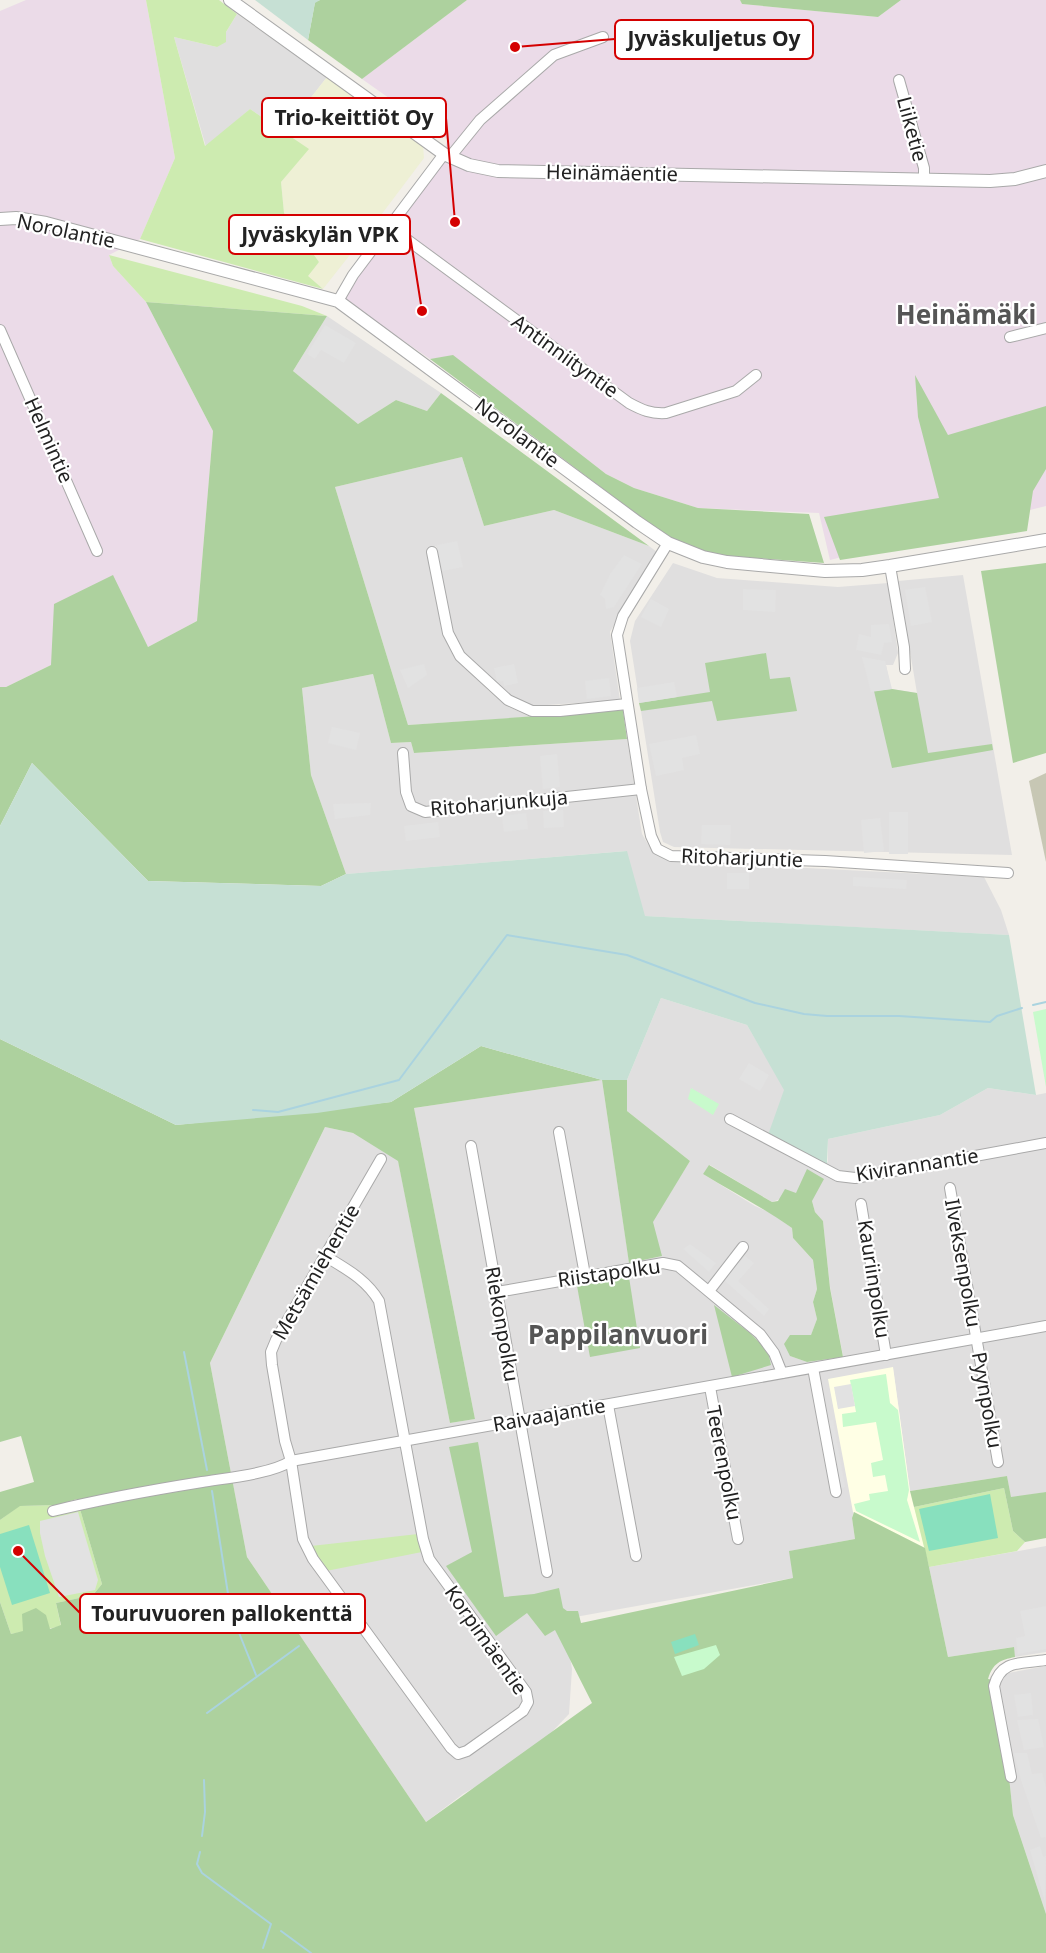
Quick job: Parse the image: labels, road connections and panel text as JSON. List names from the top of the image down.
{
  "streets": {
    "street": [
      "Liiketie",
      "Heinämäentie",
      "Norolantie",
      "Antinniityntie",
      "Helmintie",
      "Ritoharjunkuja",
      "Ritoharjuntie",
      "Kivirannantie",
      "Ilveksenpolku",
      "Metsämiehentie",
      "Riistapolku",
      "Kauriinpolku",
      "Riekonpolku",
      "Pyynpolku",
      "Raivaajantie",
      "Teerenpolku",
      "Korpimäentie"
    ]
  },
  "crossings": [
    ["Liiketie", "Heinämäentie"],
    ["Norolantie", "Ritoharjuntie"],
    ["Ritoharjunkuja", "Ritoharjuntie"],
    ["Ilveksenpolku", "Pyynpolku"],
    ["Ilveksenpolku", "Raivaajantie"],
    ["Metsämiehentie", "Raivaajantie"],
    ["Metsämiehentie", "Korpimäentie"],
    ["Riistapolku", "Riekonpolku"],
    ["Riistapolku", "Raivaajantie"],
    ["Kauriinpolku", "Raivaajantie"],
    ["Riekonpolku", "Raivaajantie"],
    ["Pyynpolku", "Raivaajantie"],
    ["Raivaajantie", "Teerenpolku"],
    ["Raivaajantie", "Korpimäentie"]
  ],
  "districts": ["Heinämäki", "Pappilanvuori"],
  "places": [
    "Jyväskuljetus Oy",
    "Trio-keittiöt Oy",
    "Jyväskylän VPK",
    "Touruvuoren pallokenttä"
  ]
}
